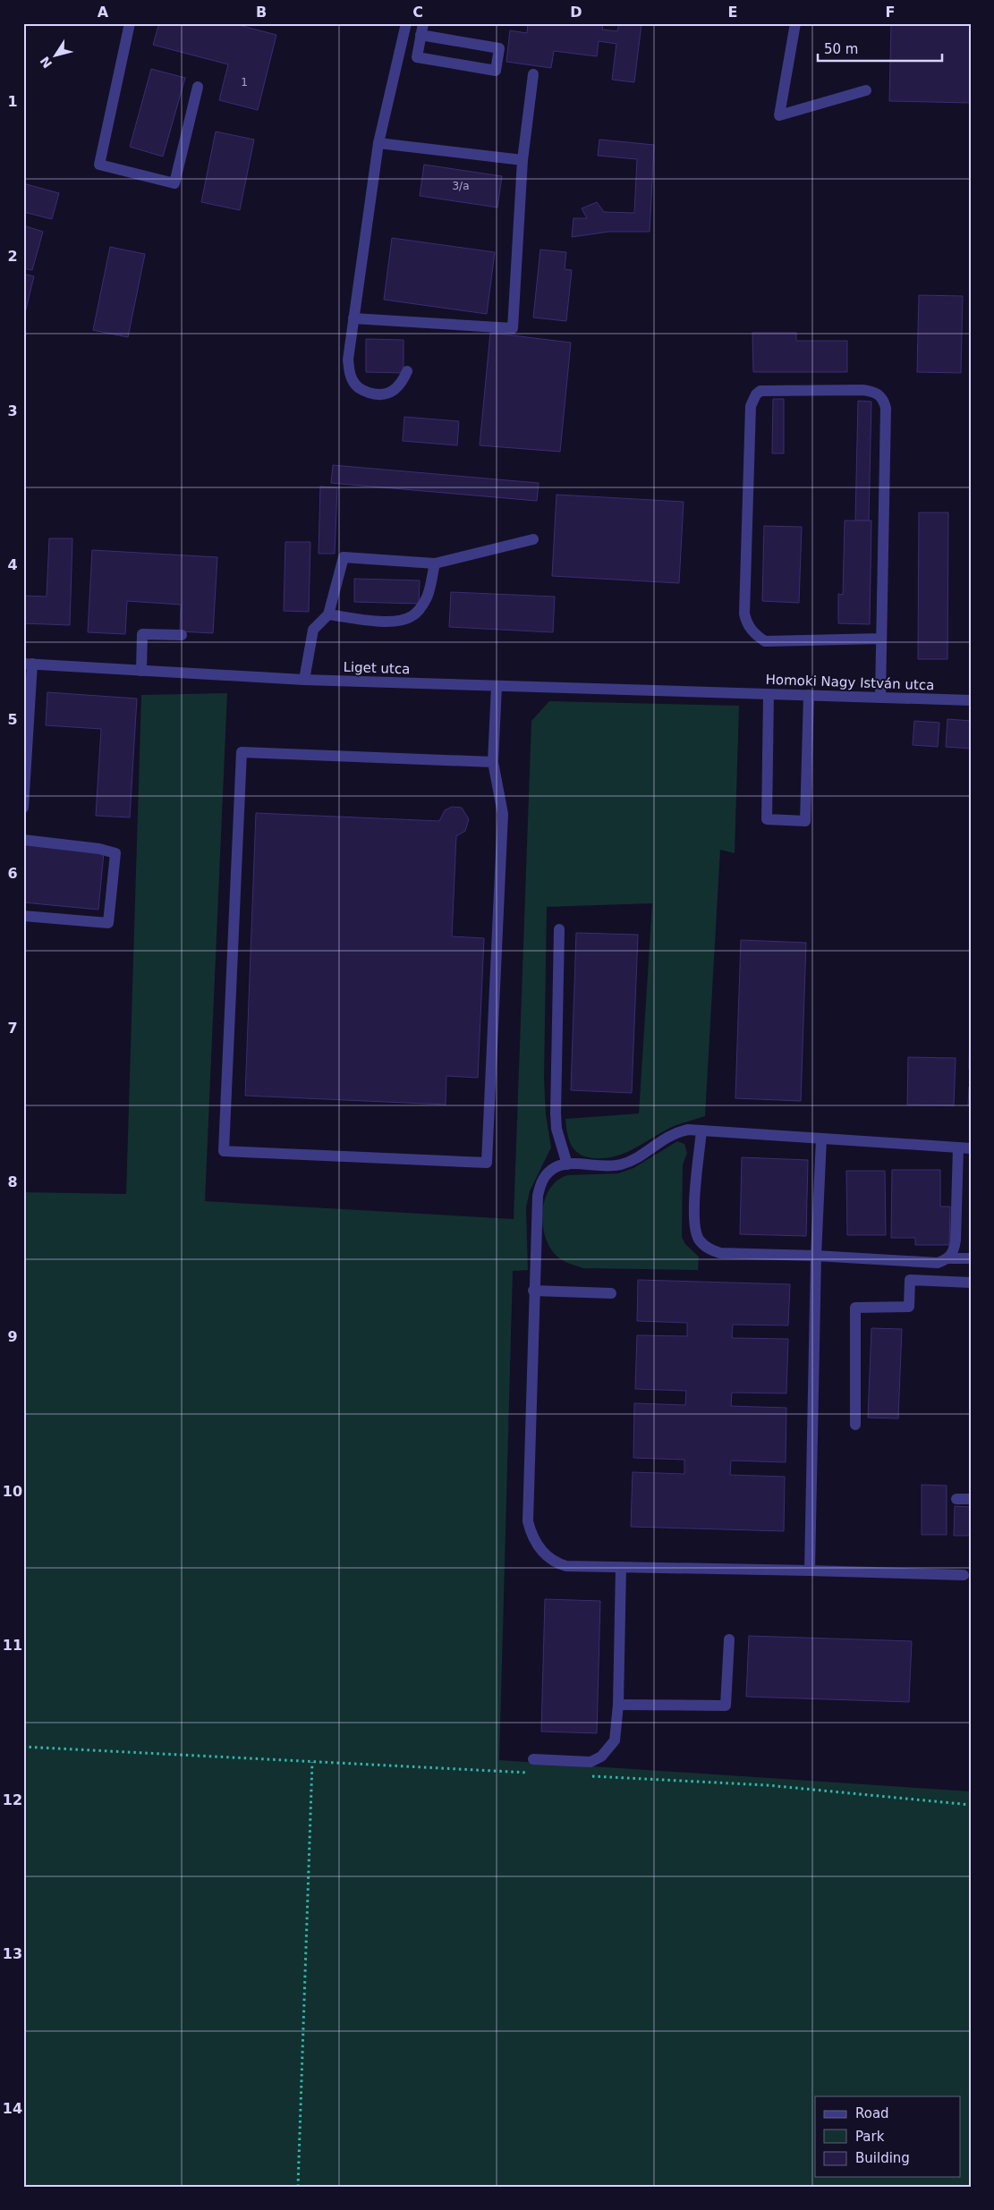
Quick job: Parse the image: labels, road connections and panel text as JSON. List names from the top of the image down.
{
  "streets": {
    "street": ["Liget utca", "Homoki Nagy István utca"]
  },
  "crossings": [
    ["Liget utca", "Homoki Nagy István utca"]
  ],
  "house_numbers": ["1", "3/a"],
  "legend": ["Road", "Park", "Building"],
  "scale_bar": "50 m",
  "north": "bottom left",
  "grid": {
    "columns": [
      "A",
      "B",
      "C",
      "D",
      "E",
      "F"
    ],
    "rows": [
      "1",
      "2",
      "3",
      "4",
      "5",
      "6",
      "7",
      "8",
      "9",
      "10",
      "11",
      "12",
      "13",
      "14"
    ]
  }
}
